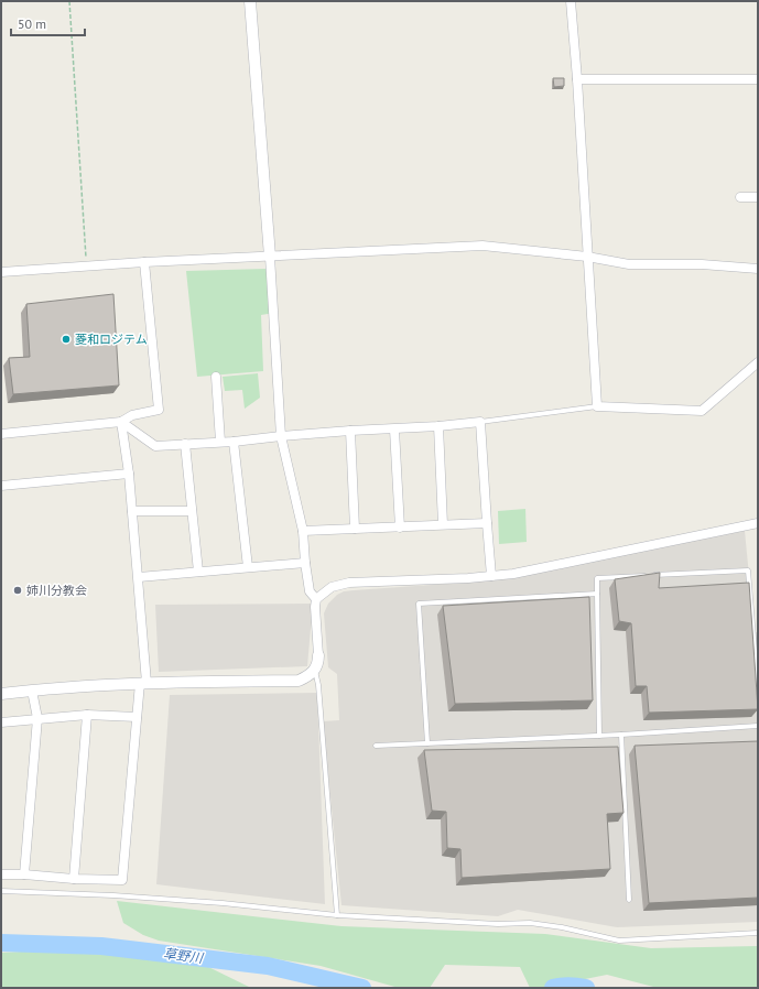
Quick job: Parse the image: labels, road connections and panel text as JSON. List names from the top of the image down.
{
  "water": ["草野川"],
  "places": ["菱和ロジテム", "姉川分教会"],
  "scale_bar": "50 m"
}
